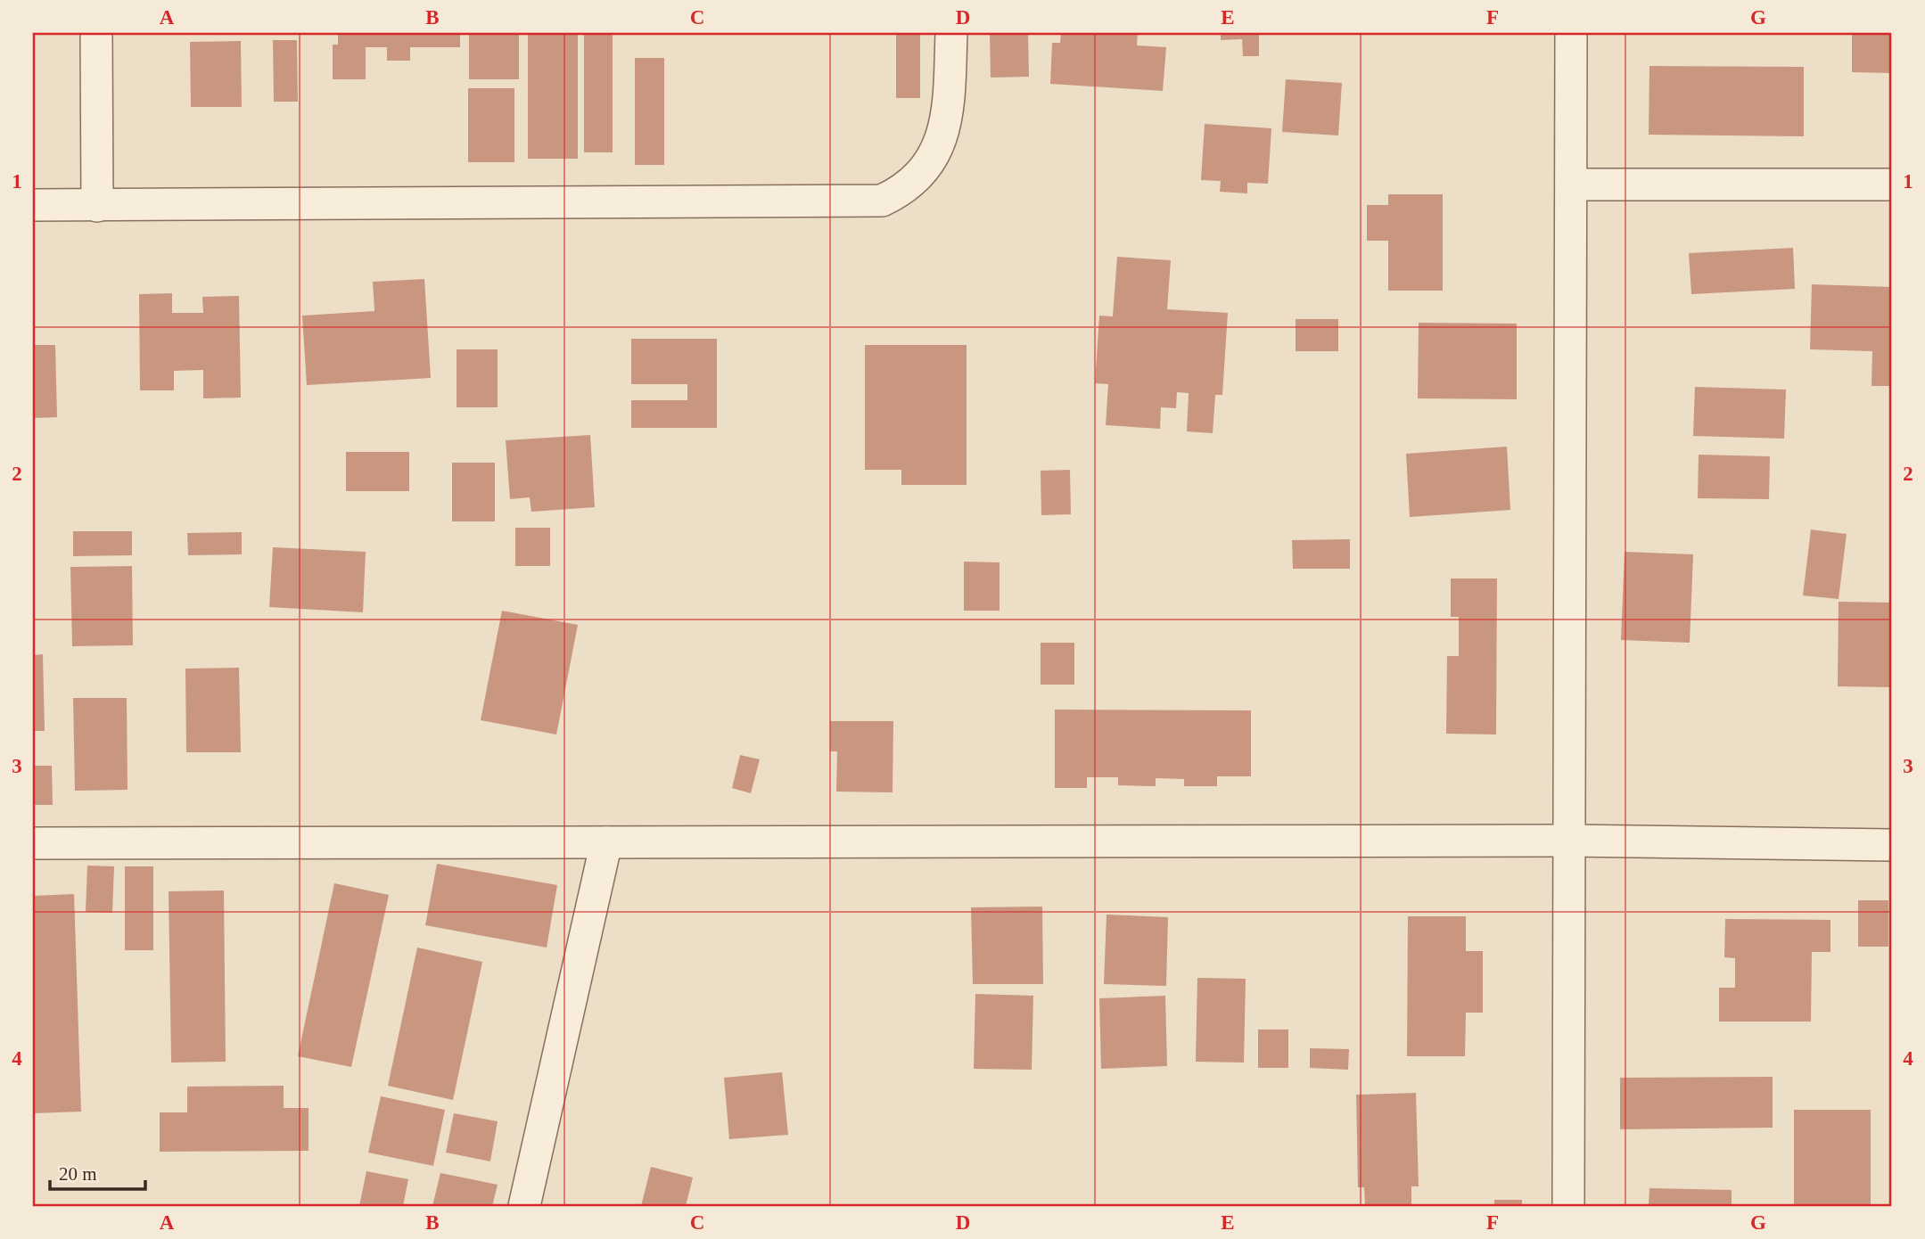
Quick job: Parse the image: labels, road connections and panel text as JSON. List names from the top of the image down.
{
  "scale_bar": "20 m",
  "grid": {
    "columns": [
      "A",
      "B",
      "C",
      "D",
      "E",
      "F",
      "G"
    ],
    "rows": [
      "1",
      "2",
      "3",
      "4"
    ]
  }
}
